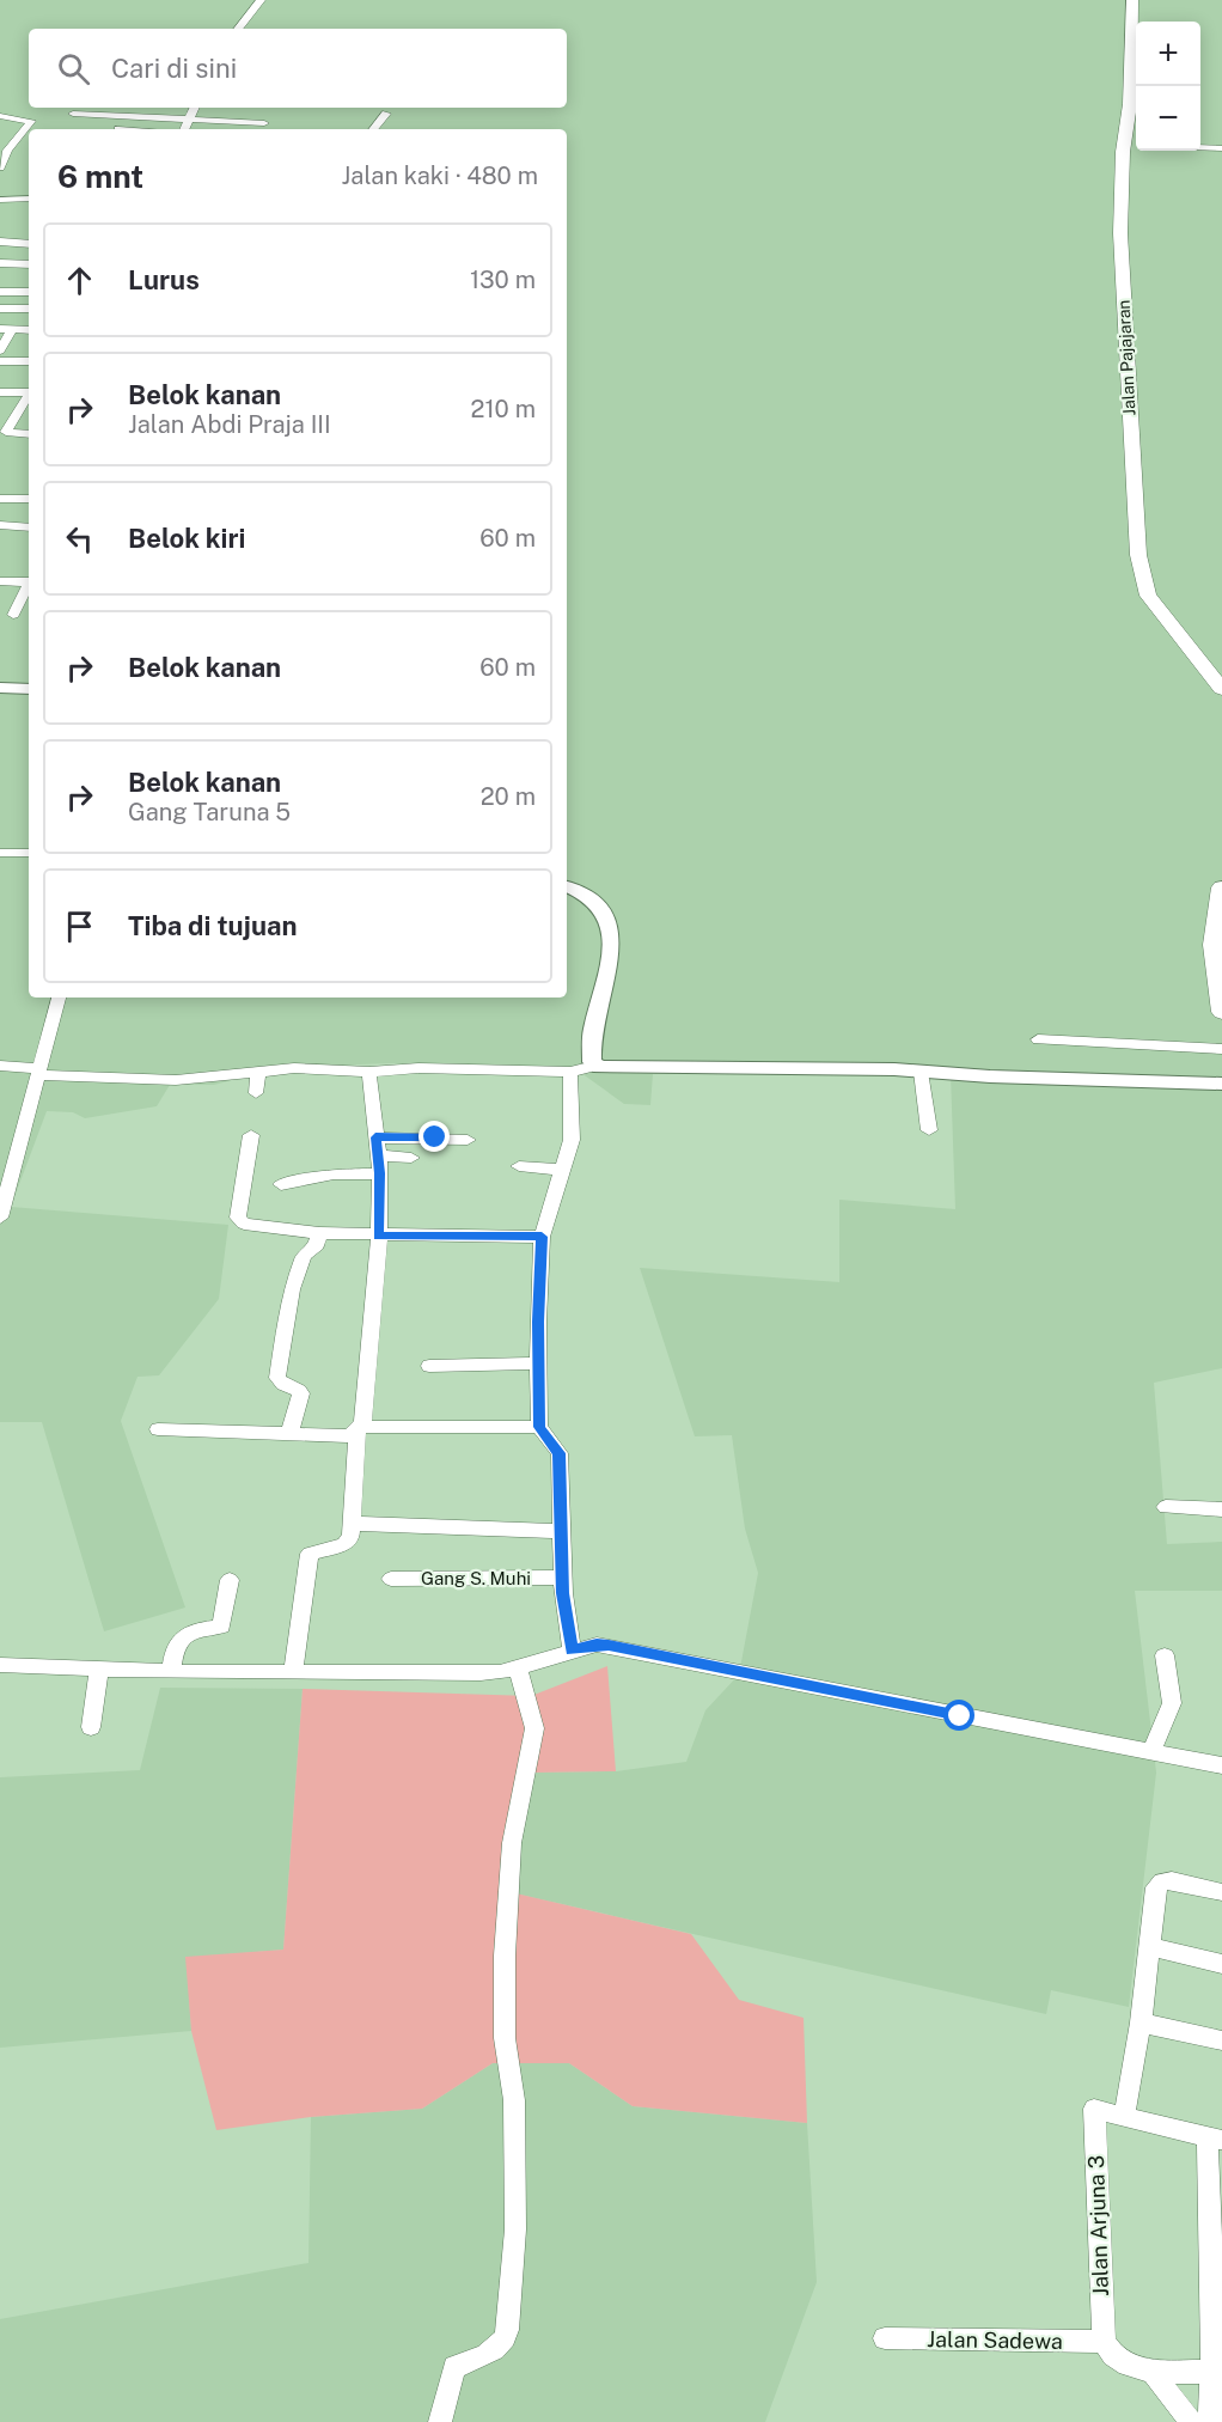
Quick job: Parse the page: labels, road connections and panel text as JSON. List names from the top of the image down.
{
  "streets": {
    "main road": ["Jalan Pajajaran"],
    "street": ["Gang S. Muhi", "Jalan Arjuna 3", "Jalan Sadewa"]
  },
  "crossings": [
    ["Jalan Arjuna 3", "Jalan Sadewa"]
  ],
  "page": {
    "map_buttons": ["+", "−"],
    "search": "Cari di sini",
    "heading": ["6 mnt", "Jalan kaki · 480 m"],
    "list": [
      ["Lurus", "130 m"],
      ["Belok kanan", "Jalan Abdi Praja III", "210 m"],
      ["Belok kiri", "60 m"],
      ["Belok kanan", "60 m"],
      ["Belok kanan", "Gang Taruna 5", "20 m"],
      "Tiba di tujuan"
    ]
  }
}
